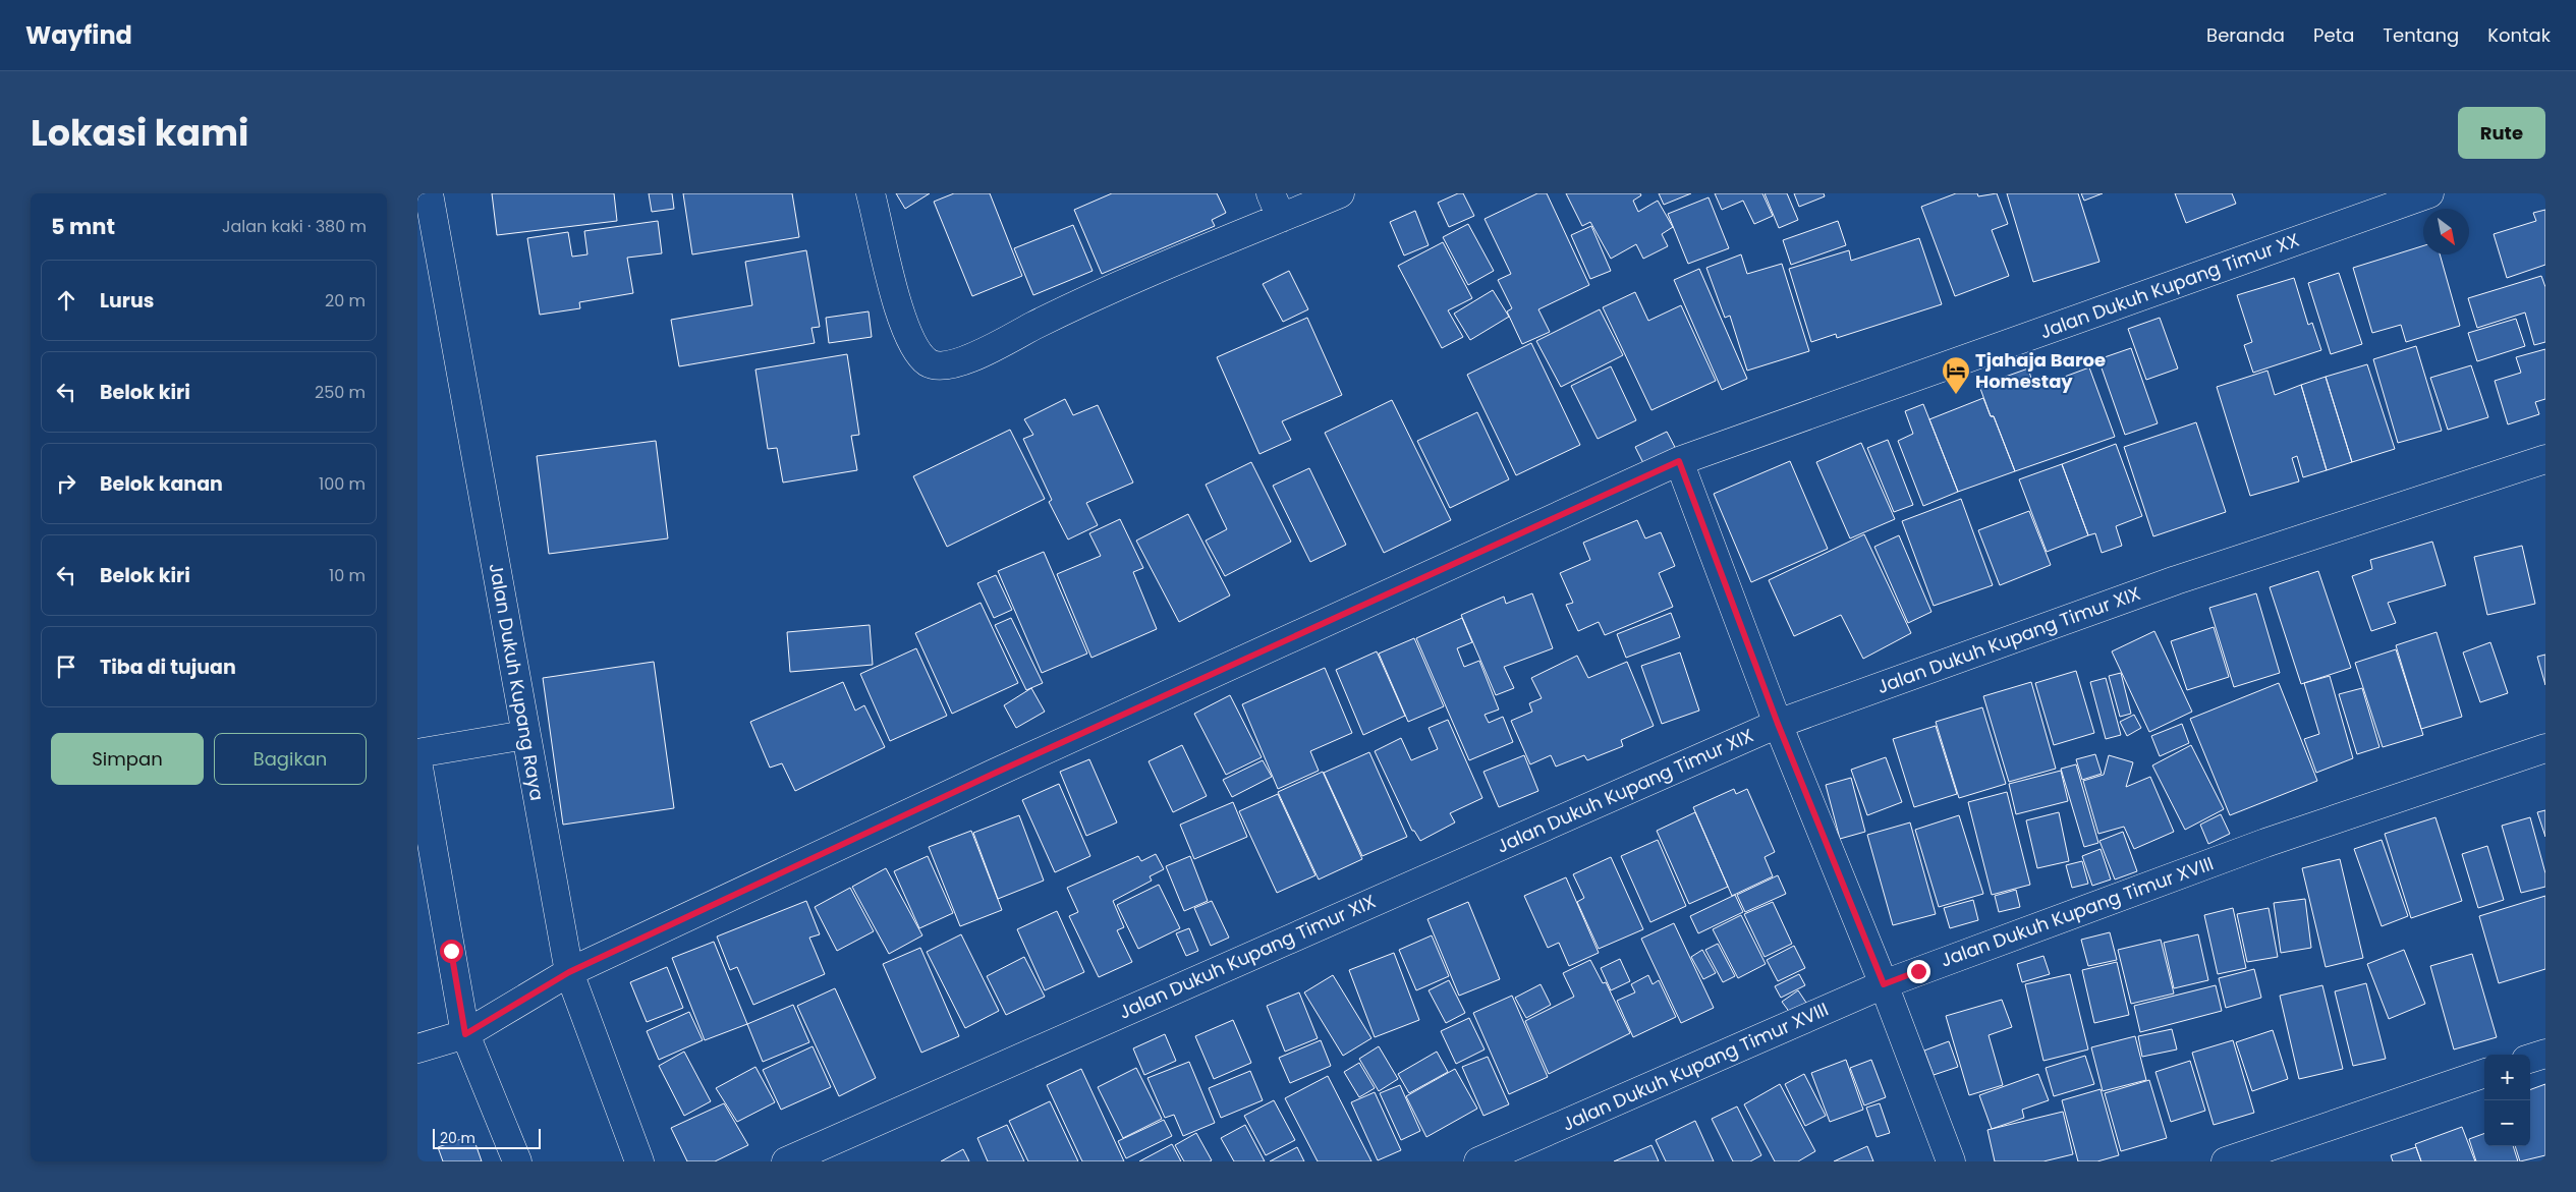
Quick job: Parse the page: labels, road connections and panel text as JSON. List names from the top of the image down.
{
  "streets": {
    "street": [
      "Jalan Dukuh Kupang Timur XX",
      "Jalan Dukuh Kupang Timur XIX",
      "Jalan Dukuh Kupang Raya",
      "Jalan Dukuh Kupang Timur XVIII"
    ]
  },
  "crossings": [
    ["Jalan Dukuh Kupang Timur XX", "Jalan Dukuh Kupang Raya"]
  ],
  "places": {
    "hotel": ["Tjahaja Baroe Homestay"]
  },
  "scale_bar": "20 m",
  "north": "bottom right",
  "page": {
    "header": "Wayfind",
    "nav": [
      "Beranda",
      "Peta",
      "Tentang",
      "Kontak"
    ],
    "title": "Lokasi kami",
    "buttons": [
      "Rute",
      ["Simpan", "Bagikan"]
    ],
    "heading": ["5 mnt", "Jalan kaki · 380 m"],
    "list": [
      ["Lurus", "20 m"],
      ["Belok kiri", "250 m"],
      ["Belok kanan", "100 m"],
      ["Belok kiri", "10 m"],
      "Tiba di tujuan"
    ],
    "map_buttons": ["+", "−"],
    "scale": "20 m"
  }
}
